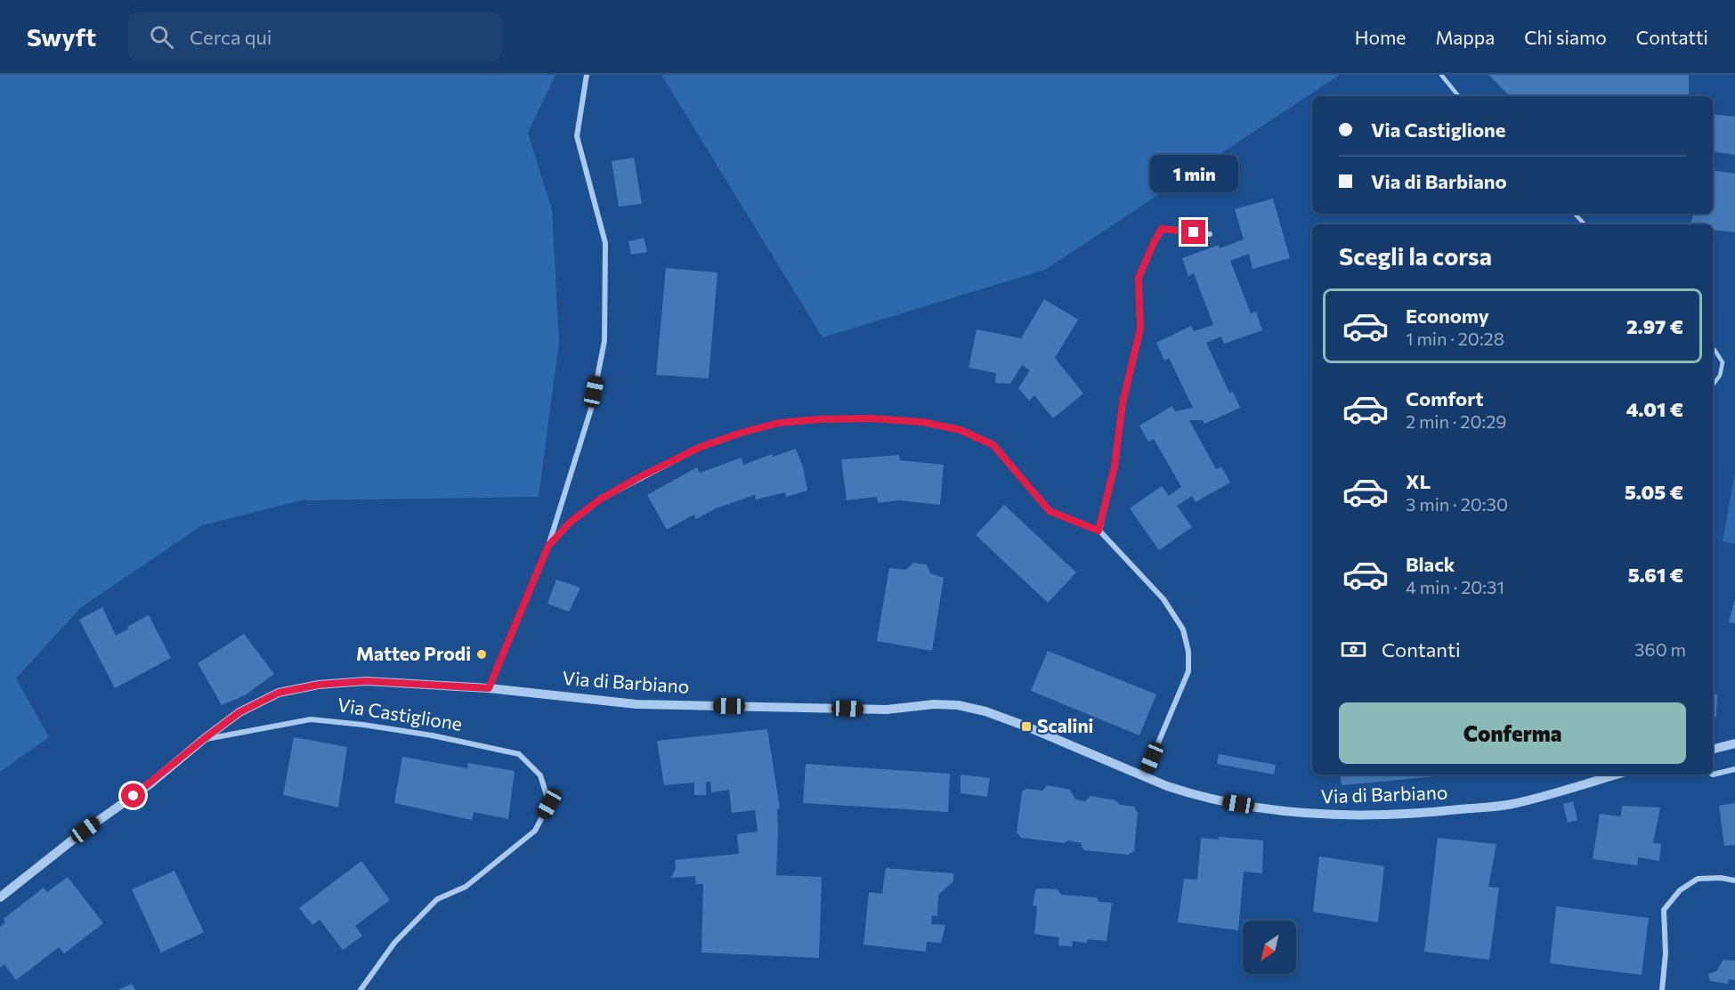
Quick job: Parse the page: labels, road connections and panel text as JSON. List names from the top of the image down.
{
  "streets": {
    "street": ["Via di Barbiano", "Via Castiglione"]
  },
  "crossings": [
    ["Via di Barbiano", "Via Castiglione"]
  ],
  "places": {
    "other": ["Matteo Prodi"],
    "transit": ["Scalini"]
  },
  "north": "bottom left",
  "page": {
    "header": "Swyft",
    "search": "Cerca qui",
    "nav": [
      "Home",
      "Mappa",
      "Chi siamo",
      "Contatti"
    ],
    "banner": ["Via Castiglione", "Via di Barbiano"],
    "bubble": "1 min",
    "heading": "Scegli la corsa",
    "list": [
      {
        "name": "Economy",
        "note": "1 min · 20:28",
        "value": "2.97 €"
      },
      {
        "name": "Comfort",
        "note": "2 min · 20:29",
        "value": "4.01 €"
      },
      {
        "name": "XL",
        "note": "3 min · 20:30",
        "value": "5.05 €"
      },
      {
        "name": "Black",
        "note": "4 min · 20:31",
        "value": "5.61 €"
      }
    ],
    "pay": ["Contanti", "360 m"],
    "buttons": "Conferma"
  }
}
